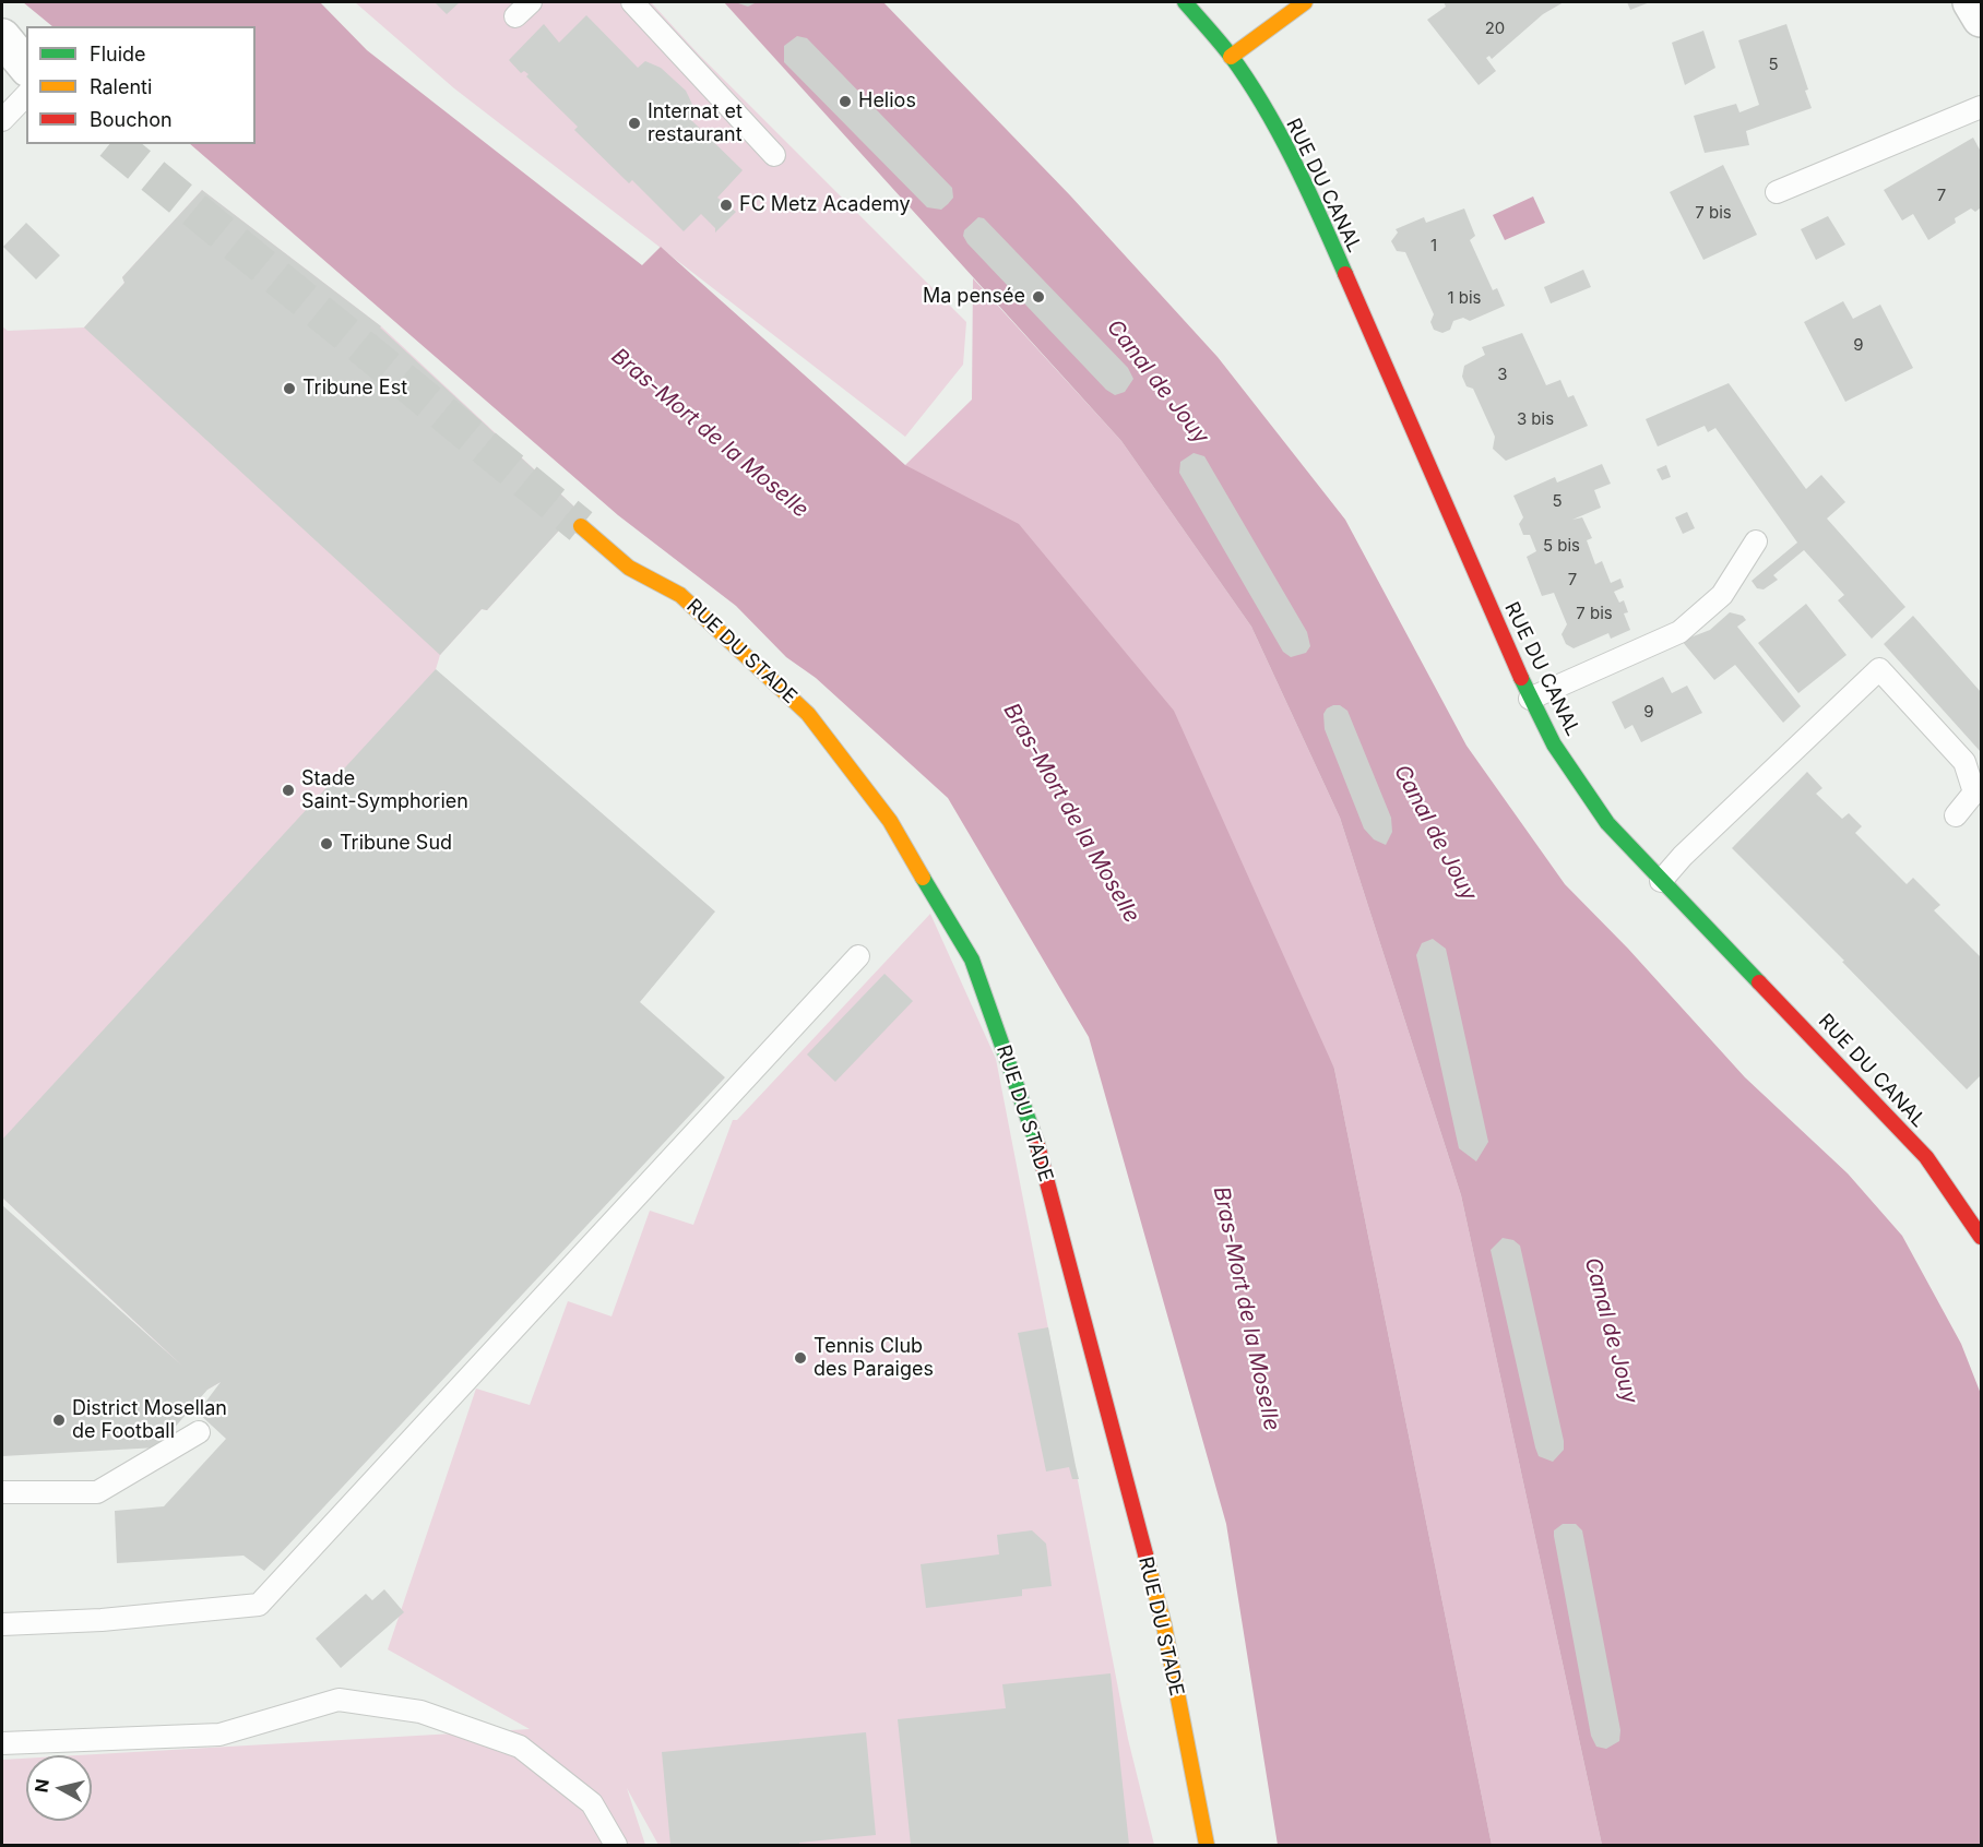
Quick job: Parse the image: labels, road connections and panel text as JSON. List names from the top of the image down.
{
  "streets": {
    "street": ["RUE DU CANAL", "RUE DU STADE"]
  },
  "water": ["Canal de Jouy", "Bras-Mort de la Moselle"],
  "places": [
    "Helios",
    "Internat et restaurant",
    "FC Metz Academy",
    "Ma pensée",
    "Tribune Est",
    "Stade Saint-Symphorien",
    "Tribune Sud",
    "Tennis Club des Paraiges",
    "District Mosellan de Football"
  ],
  "house_numbers": [
    "20",
    "5",
    "7",
    "7 bis",
    "1",
    "1 bis",
    "9",
    "3",
    "3 bis",
    "5",
    "5 bis",
    "7",
    "7 bis",
    "9"
  ],
  "legend": ["Fluide", "Ralenti", "Bouchon"],
  "north": "left"
}
